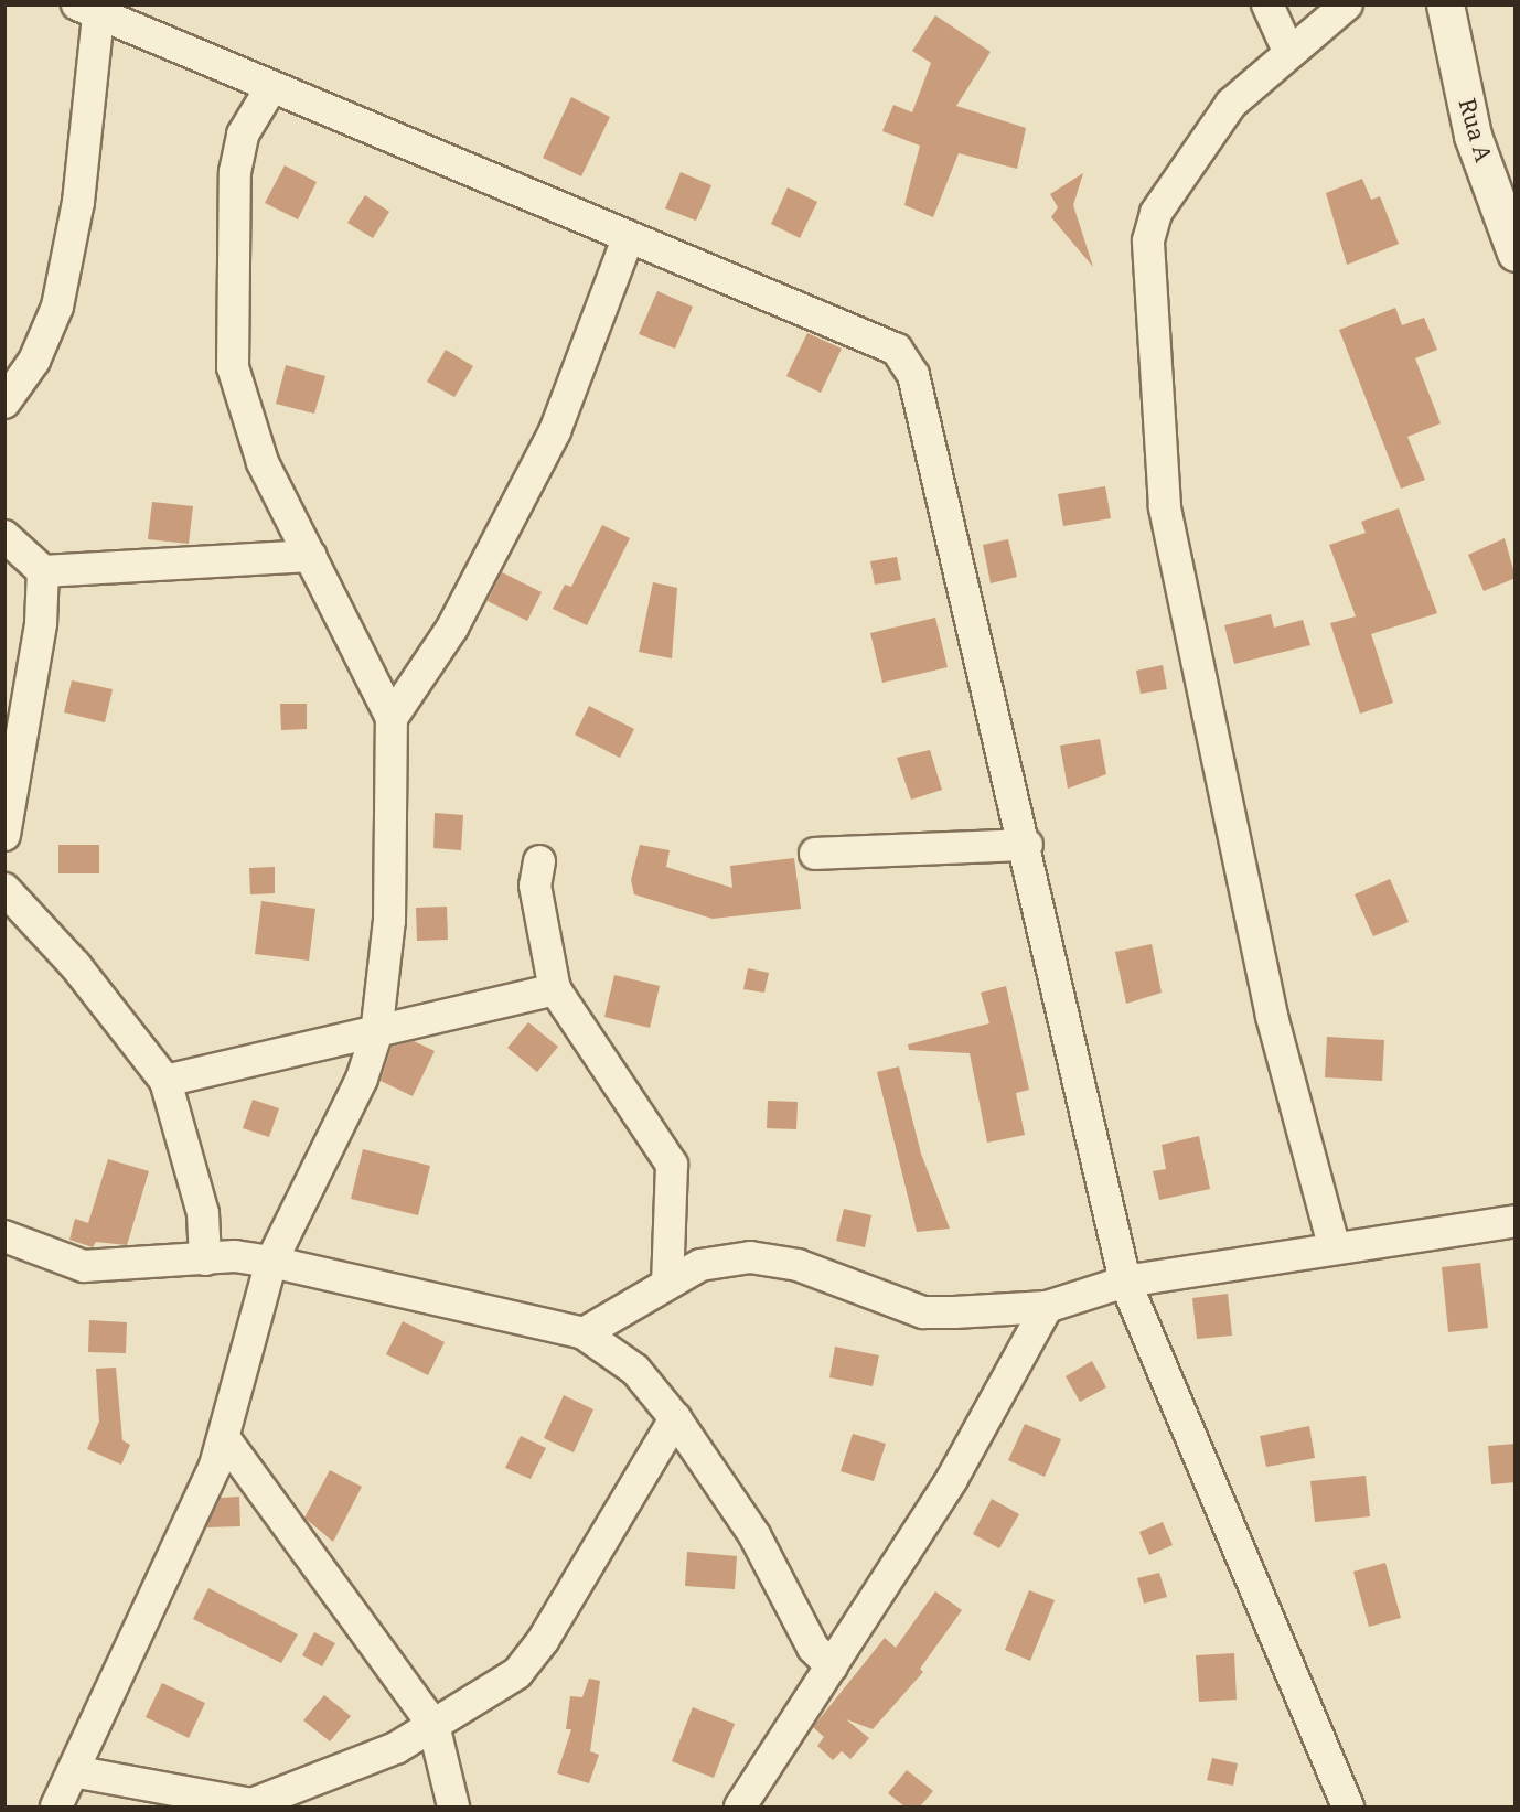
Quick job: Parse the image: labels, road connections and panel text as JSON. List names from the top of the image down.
{
  "streets": {
    "main road": ["Rua A"]
  }
}
